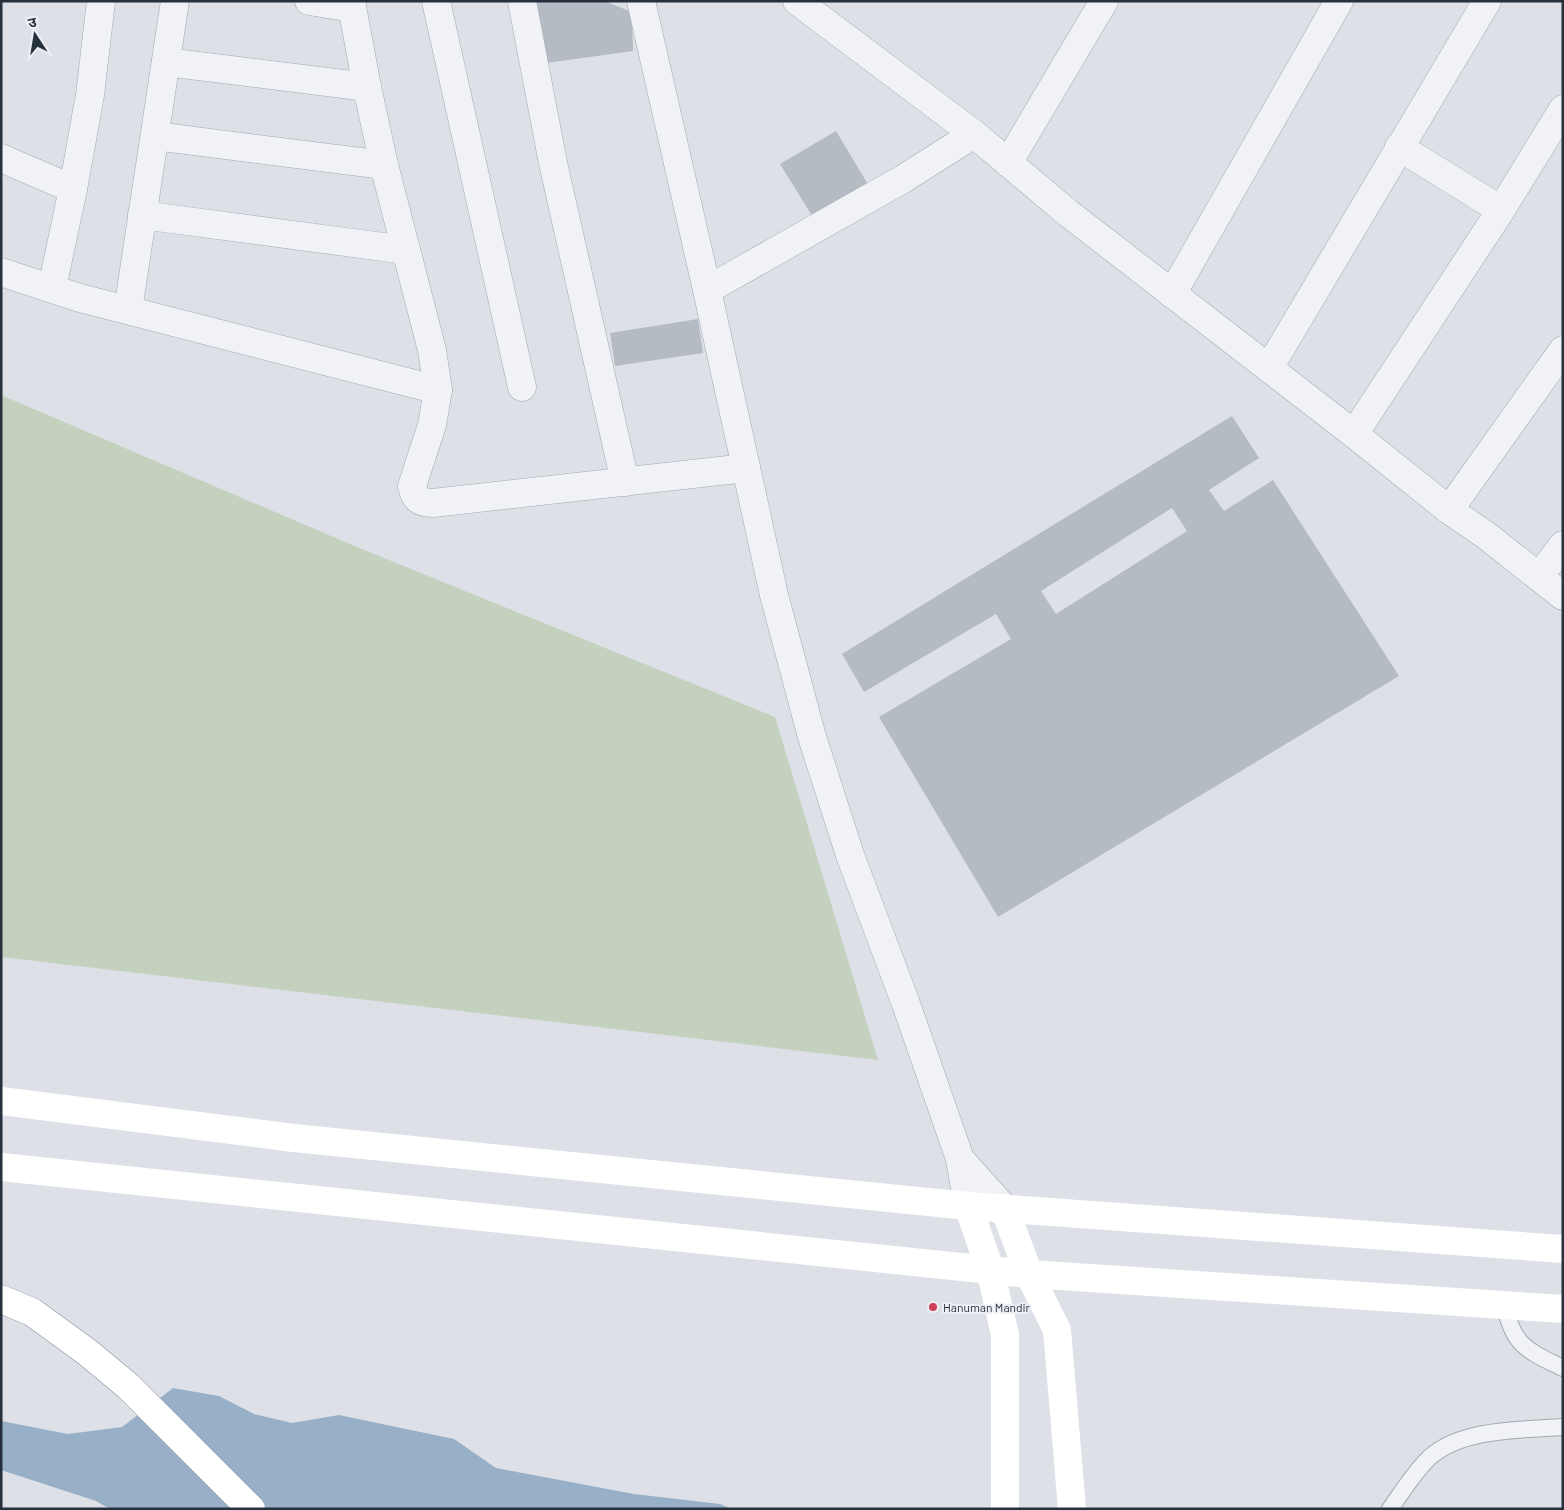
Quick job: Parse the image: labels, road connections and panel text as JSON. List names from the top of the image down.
{
  "places": ["Hanuman Mandir"],
  "north": "top"
}
